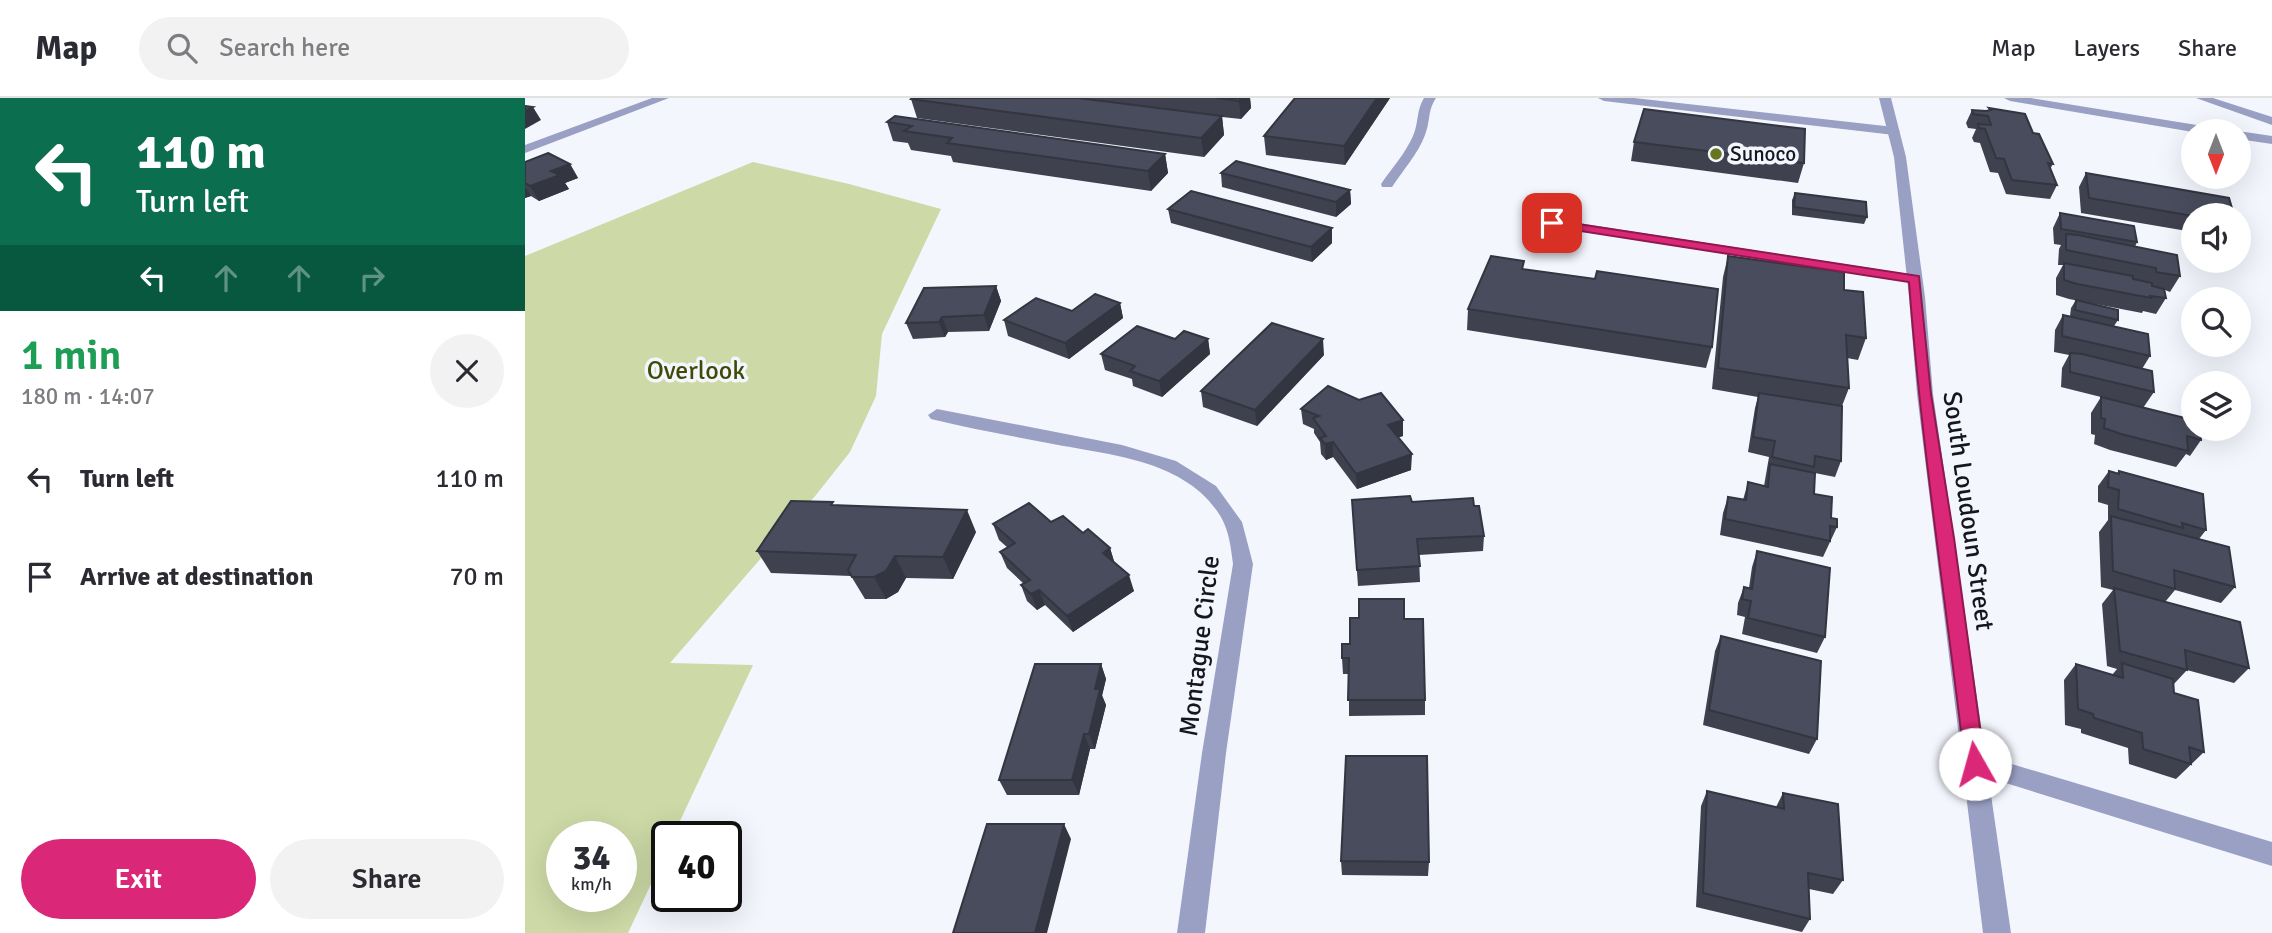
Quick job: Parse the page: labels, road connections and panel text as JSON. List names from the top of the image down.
{
  "streets": {
    "street": ["South Loudoun Street", "Montague Circle"]
  },
  "parks": ["Overlook"],
  "places": ["Sunoco"],
  "north": "bottom",
  "page": {
    "header": "Map",
    "search": "Search here",
    "nav": ["Map", "Layers", "Share"],
    "turn": ["110 m", "Turn left"],
    "heading": ["1 min", "180 m · 14:07"],
    "list": [
      {
        "name": "Turn left",
        "value": "110 m"
      },
      {
        "name": "Arrive at destination",
        "value": "70 m"
      }
    ],
    "speed": "34 km/h",
    "limit": "40",
    "buttons": ["Exit", "Share"]
  }
}
